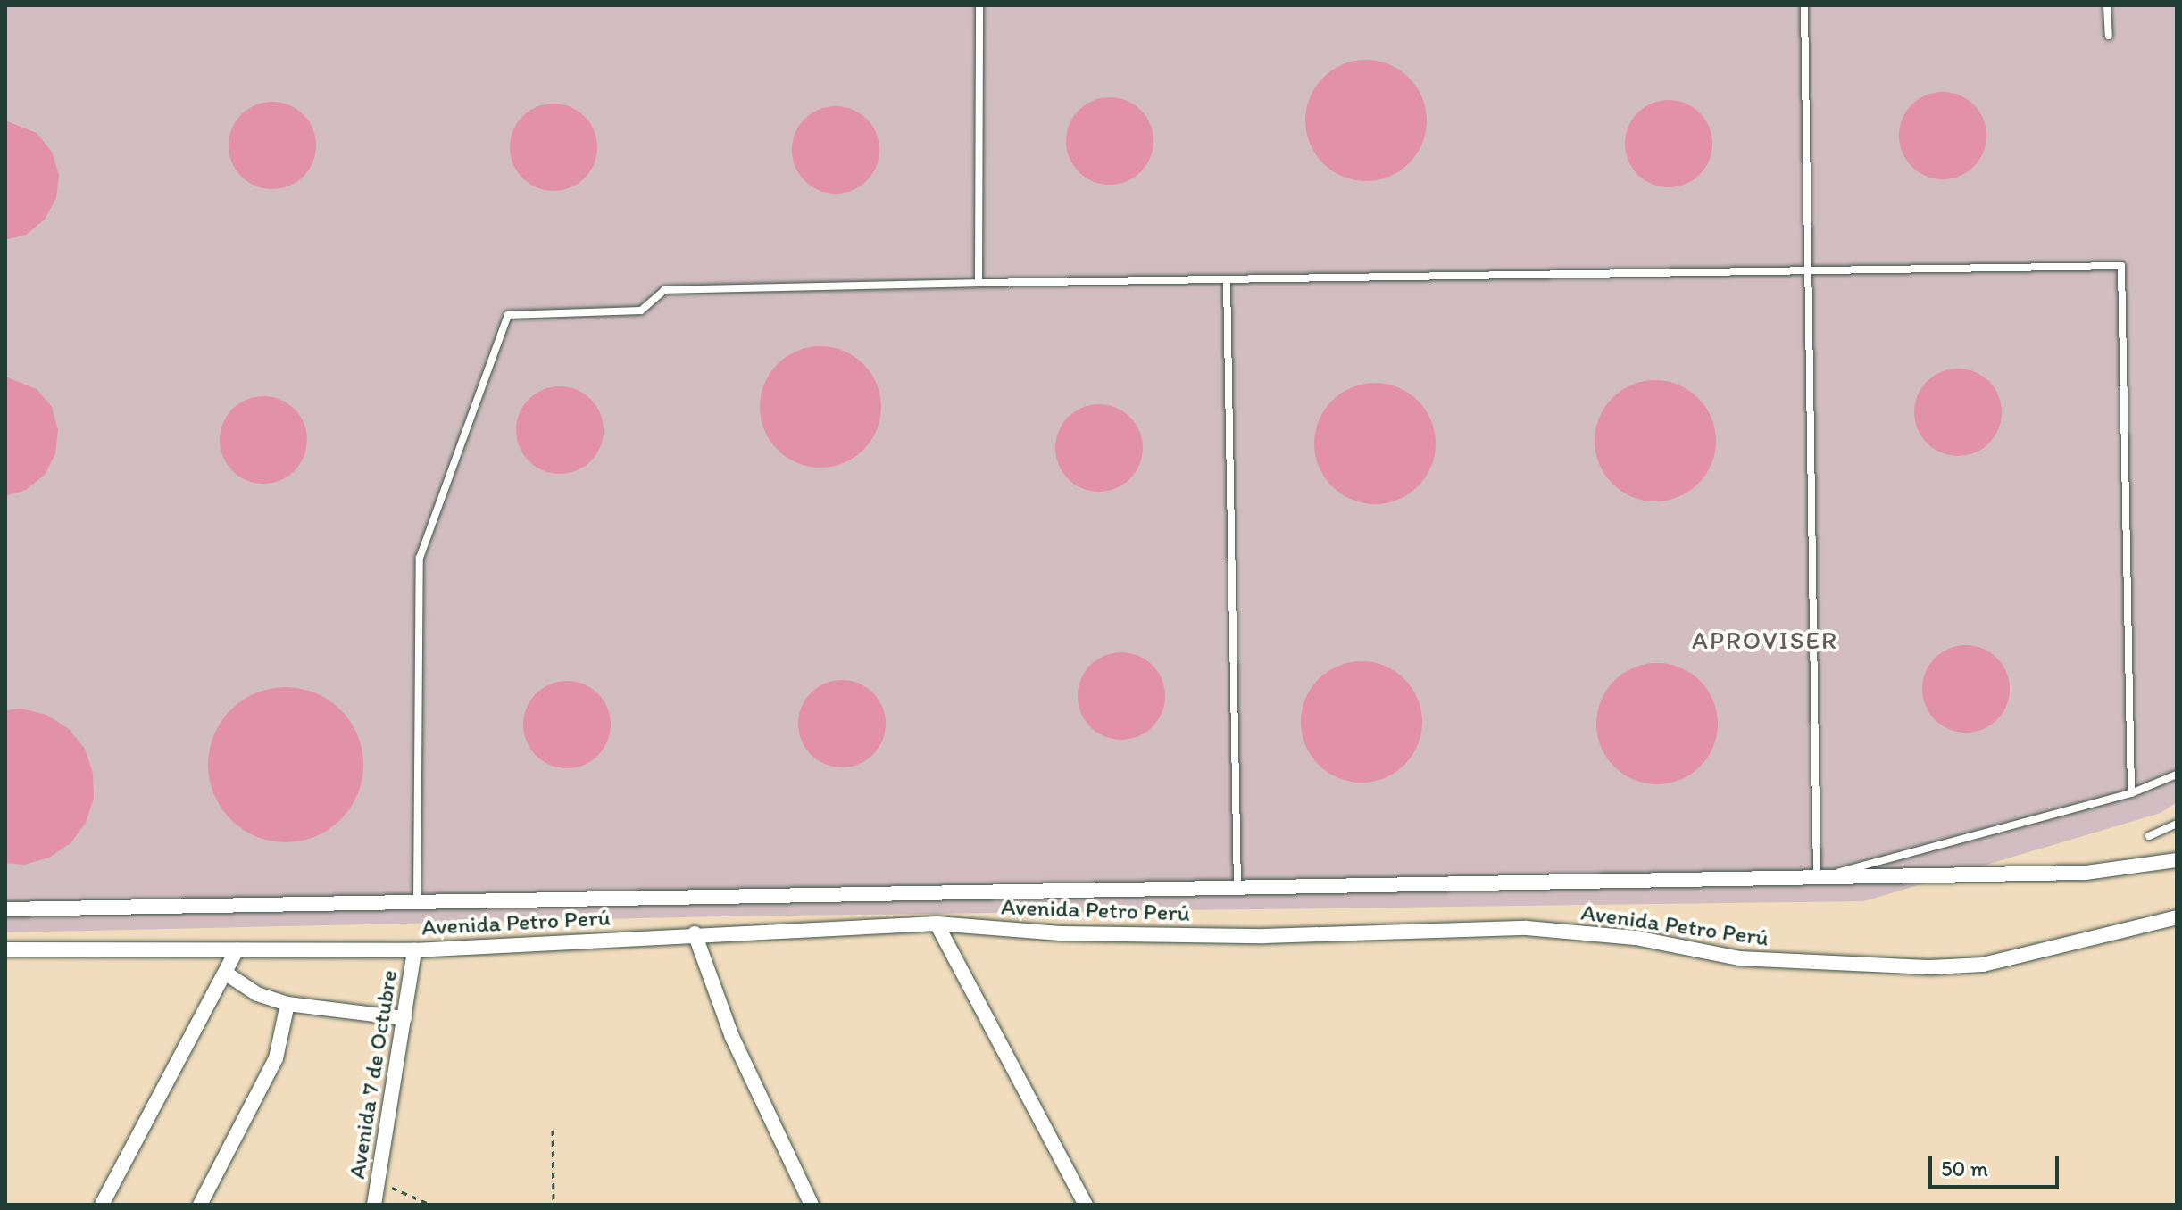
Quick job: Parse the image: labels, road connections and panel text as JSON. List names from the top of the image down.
{
  "streets": {
    "street": ["Avenida Petro Perú", "Avenida 7 de Octubre"]
  },
  "crossings": [
    ["Avenida Petro Perú", "Avenida 7 de Octubre"]
  ],
  "districts": ["APROVISER"],
  "scale_bar": "50 m"
}
